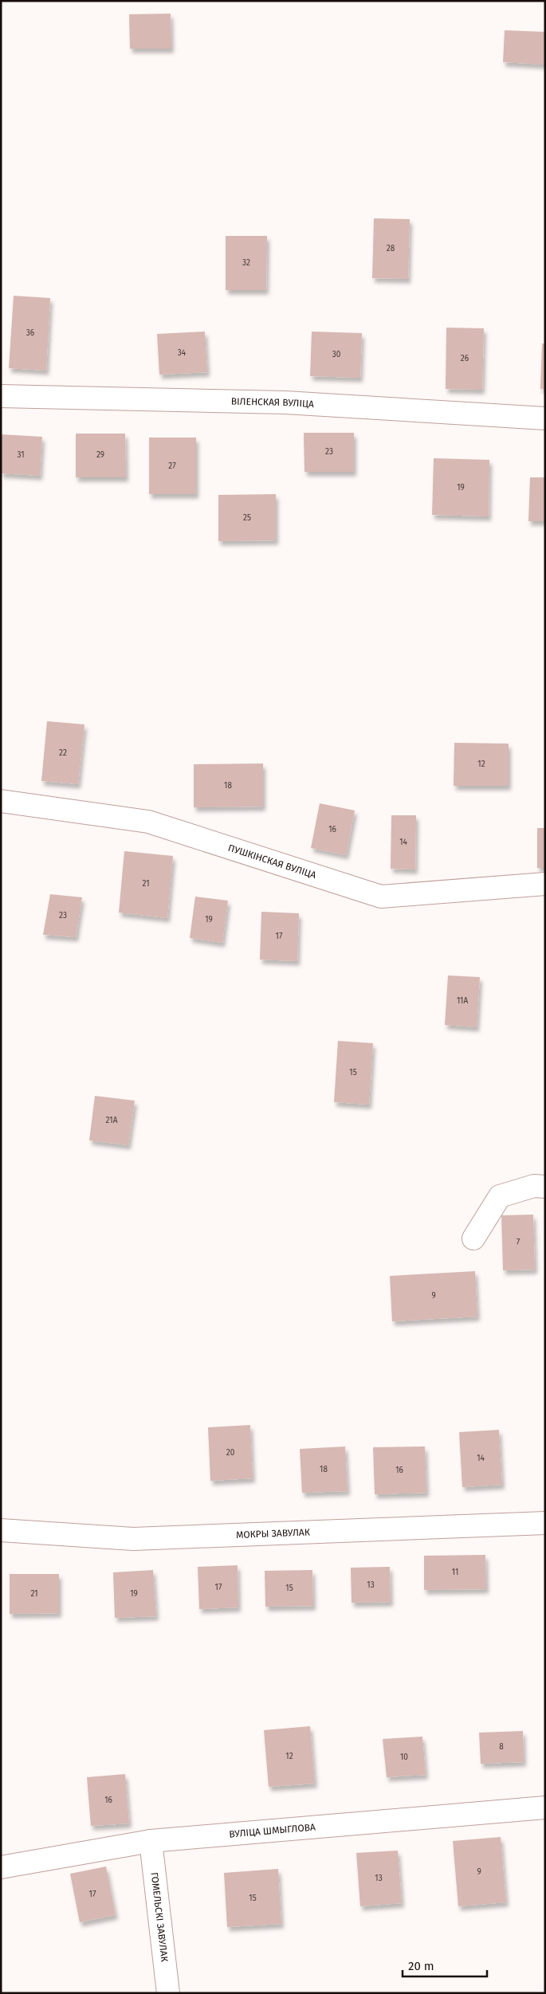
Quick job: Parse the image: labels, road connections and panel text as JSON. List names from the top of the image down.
{
  "streets": {
    "street": [
      "ВІЛЕНСКАЯ ВУЛІЦА",
      "ПУШКІНСКАЯ ВУЛІЦА",
      "МОКРЫ ЗАВУЛАК",
      "ВУЛІЦА ШМЫГЛОВА",
      "ГОМЕЛЬСКІ ЗАВУЛАК"
    ]
  },
  "crossings": [
    ["ВУЛІЦА ШМЫГЛОВА", "ГОМЕЛЬСКІ ЗАВУЛАК"]
  ],
  "house_numbers": [
    "28",
    "32",
    "36",
    "34",
    "30",
    "26",
    "23",
    "31",
    "29",
    "27",
    "19",
    "25",
    "22",
    "12",
    "18",
    "16",
    "14",
    "21",
    "23",
    "19",
    "17",
    "11А",
    "15",
    "21А",
    "7",
    "9",
    "20",
    "14",
    "18",
    "16",
    "11",
    "13",
    "17",
    "15",
    "21",
    "19",
    "8",
    "12",
    "10",
    "16",
    "9",
    "13",
    "17",
    "15"
  ],
  "scale_bar": "20 m"
}
